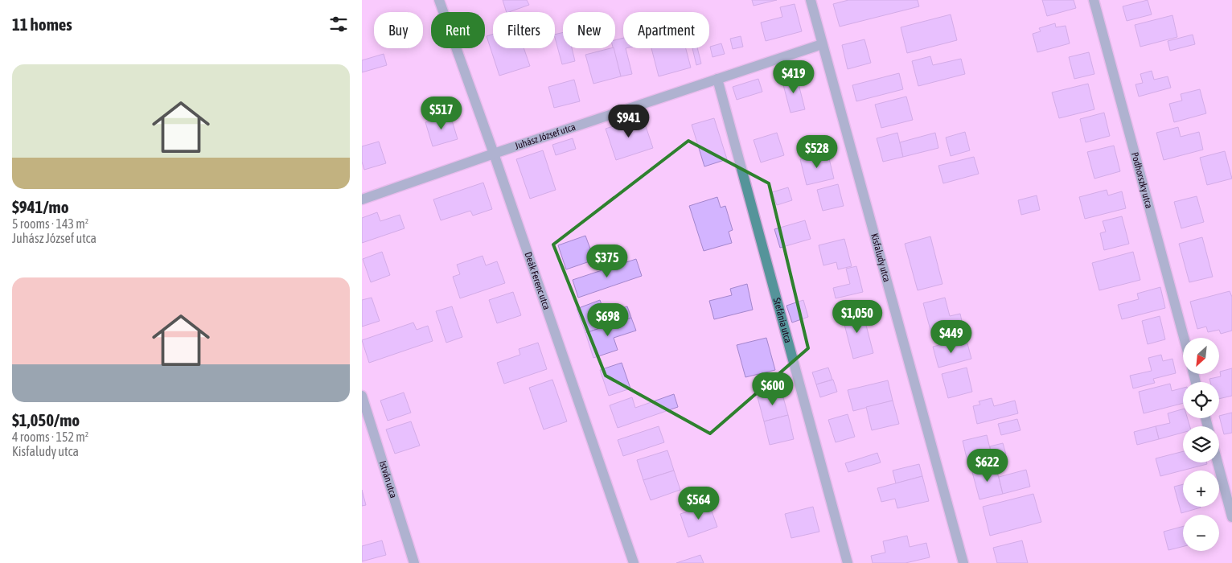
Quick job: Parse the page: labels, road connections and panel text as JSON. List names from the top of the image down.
{
  "streets": {
    "street": [
      "Juhász József utca",
      "Podhorszky utca",
      "Kisfaludy utca",
      "Deák Ferenc utca",
      "Stefánia utca",
      "István utca"
    ]
  },
  "crossings": [
    ["Juhász József utca", "Kisfaludy utca"],
    ["Juhász József utca", "Deák Ferenc utca"],
    ["Juhász József utca", "Stefánia utca"]
  ],
  "north": "bottom left",
  "page": {
    "heading": "11 homes",
    "chip": [
      "Buy",
      "Rent",
      "Filters",
      "New",
      "Apartment"
    ],
    "list": [
      {
        "name": "$941/mo",
        "note": "5 rooms · 143 m² · Juhász József utca"
      },
      {
        "name": "$1,050/mo",
        "note": "4 rooms · 152 m² · Kisfaludy utca"
      }
    ],
    "price": [
      "$419",
      "$517",
      "$941",
      "$528",
      "$375",
      "$1,050",
      "$698",
      "$449",
      "$600",
      "$622",
      "$564"
    ],
    "map_buttons": ["+", "−"]
  }
}
